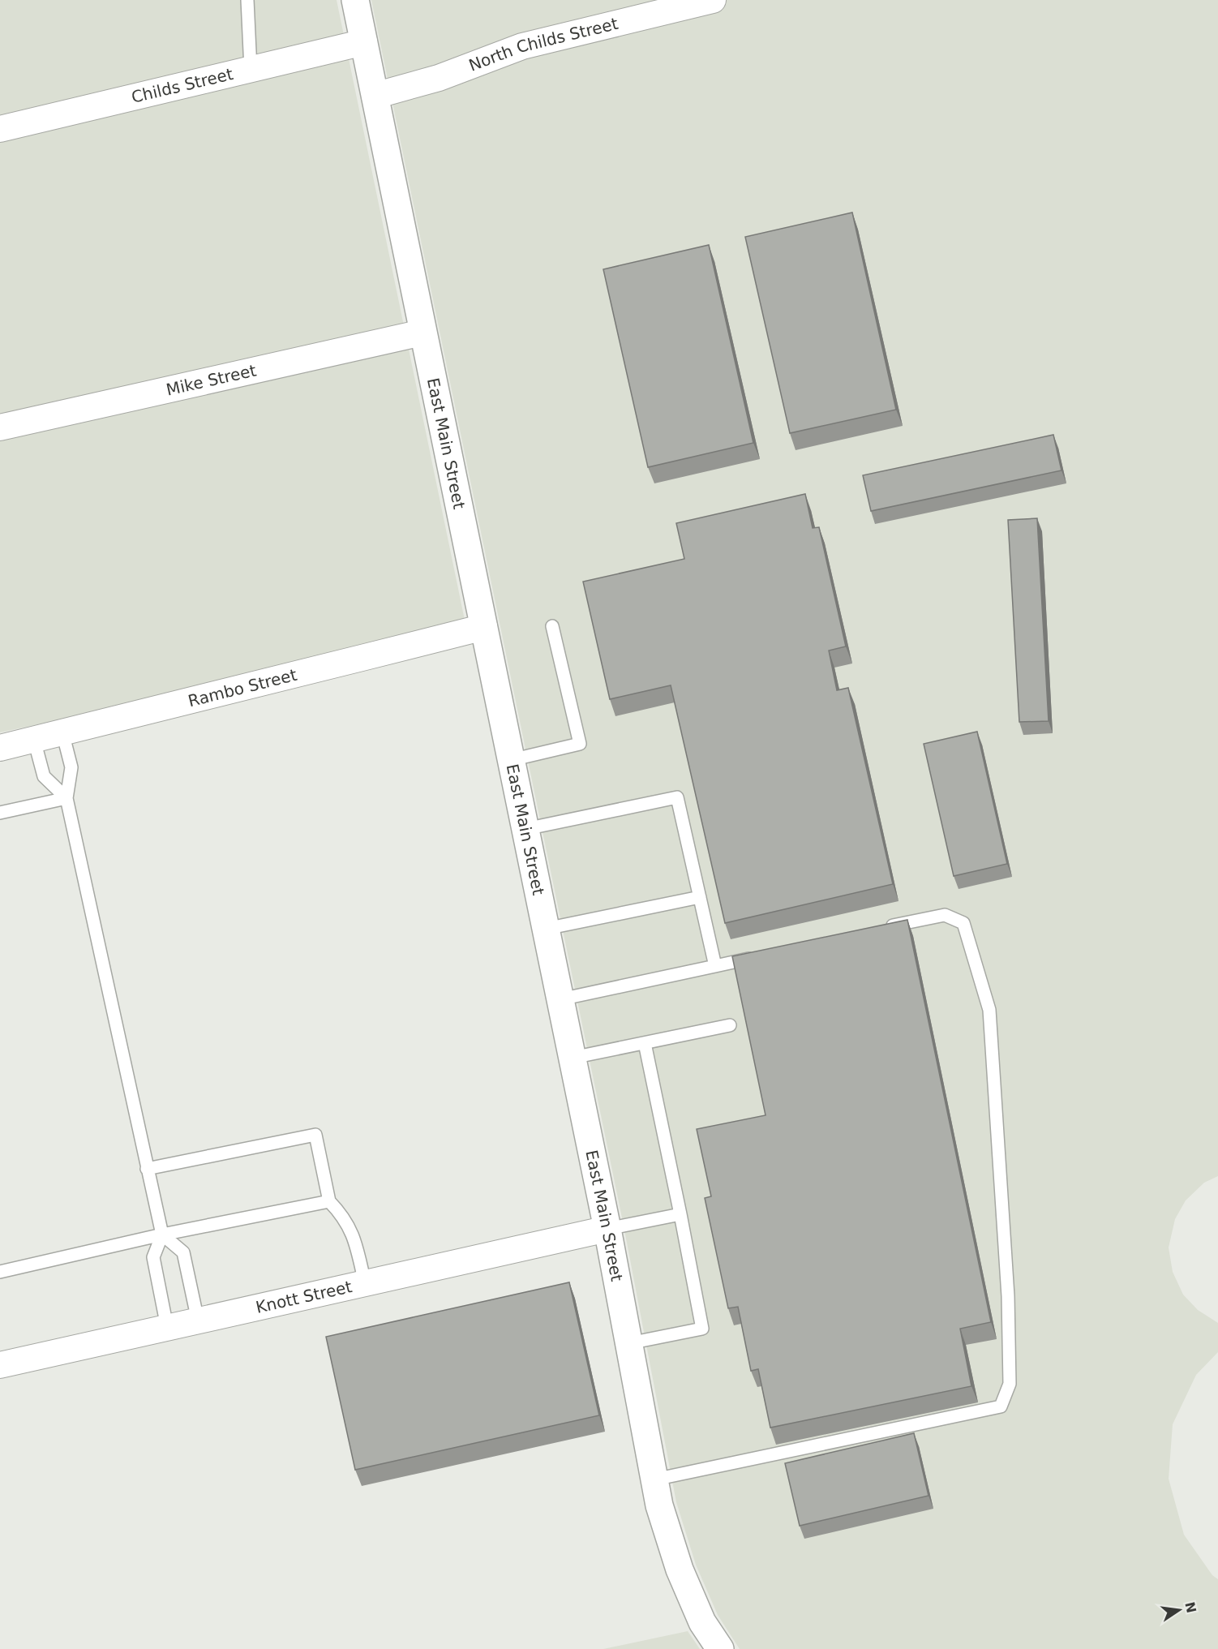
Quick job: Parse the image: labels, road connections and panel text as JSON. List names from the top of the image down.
{
  "streets": {
    "main road": ["East Main Street"],
    "street": [
      "North Childs Street",
      "Childs Street",
      "Mike Street",
      "Rambo Street",
      "Knott Street"
    ]
  },
  "crossings": [
    ["North Childs Street", "East Main Street"],
    ["Childs Street", "East Main Street"],
    ["Mike Street", "East Main Street"],
    ["East Main Street", "Rambo Street"],
    ["East Main Street", "Knott Street"]
  ],
  "north": "right"
}
